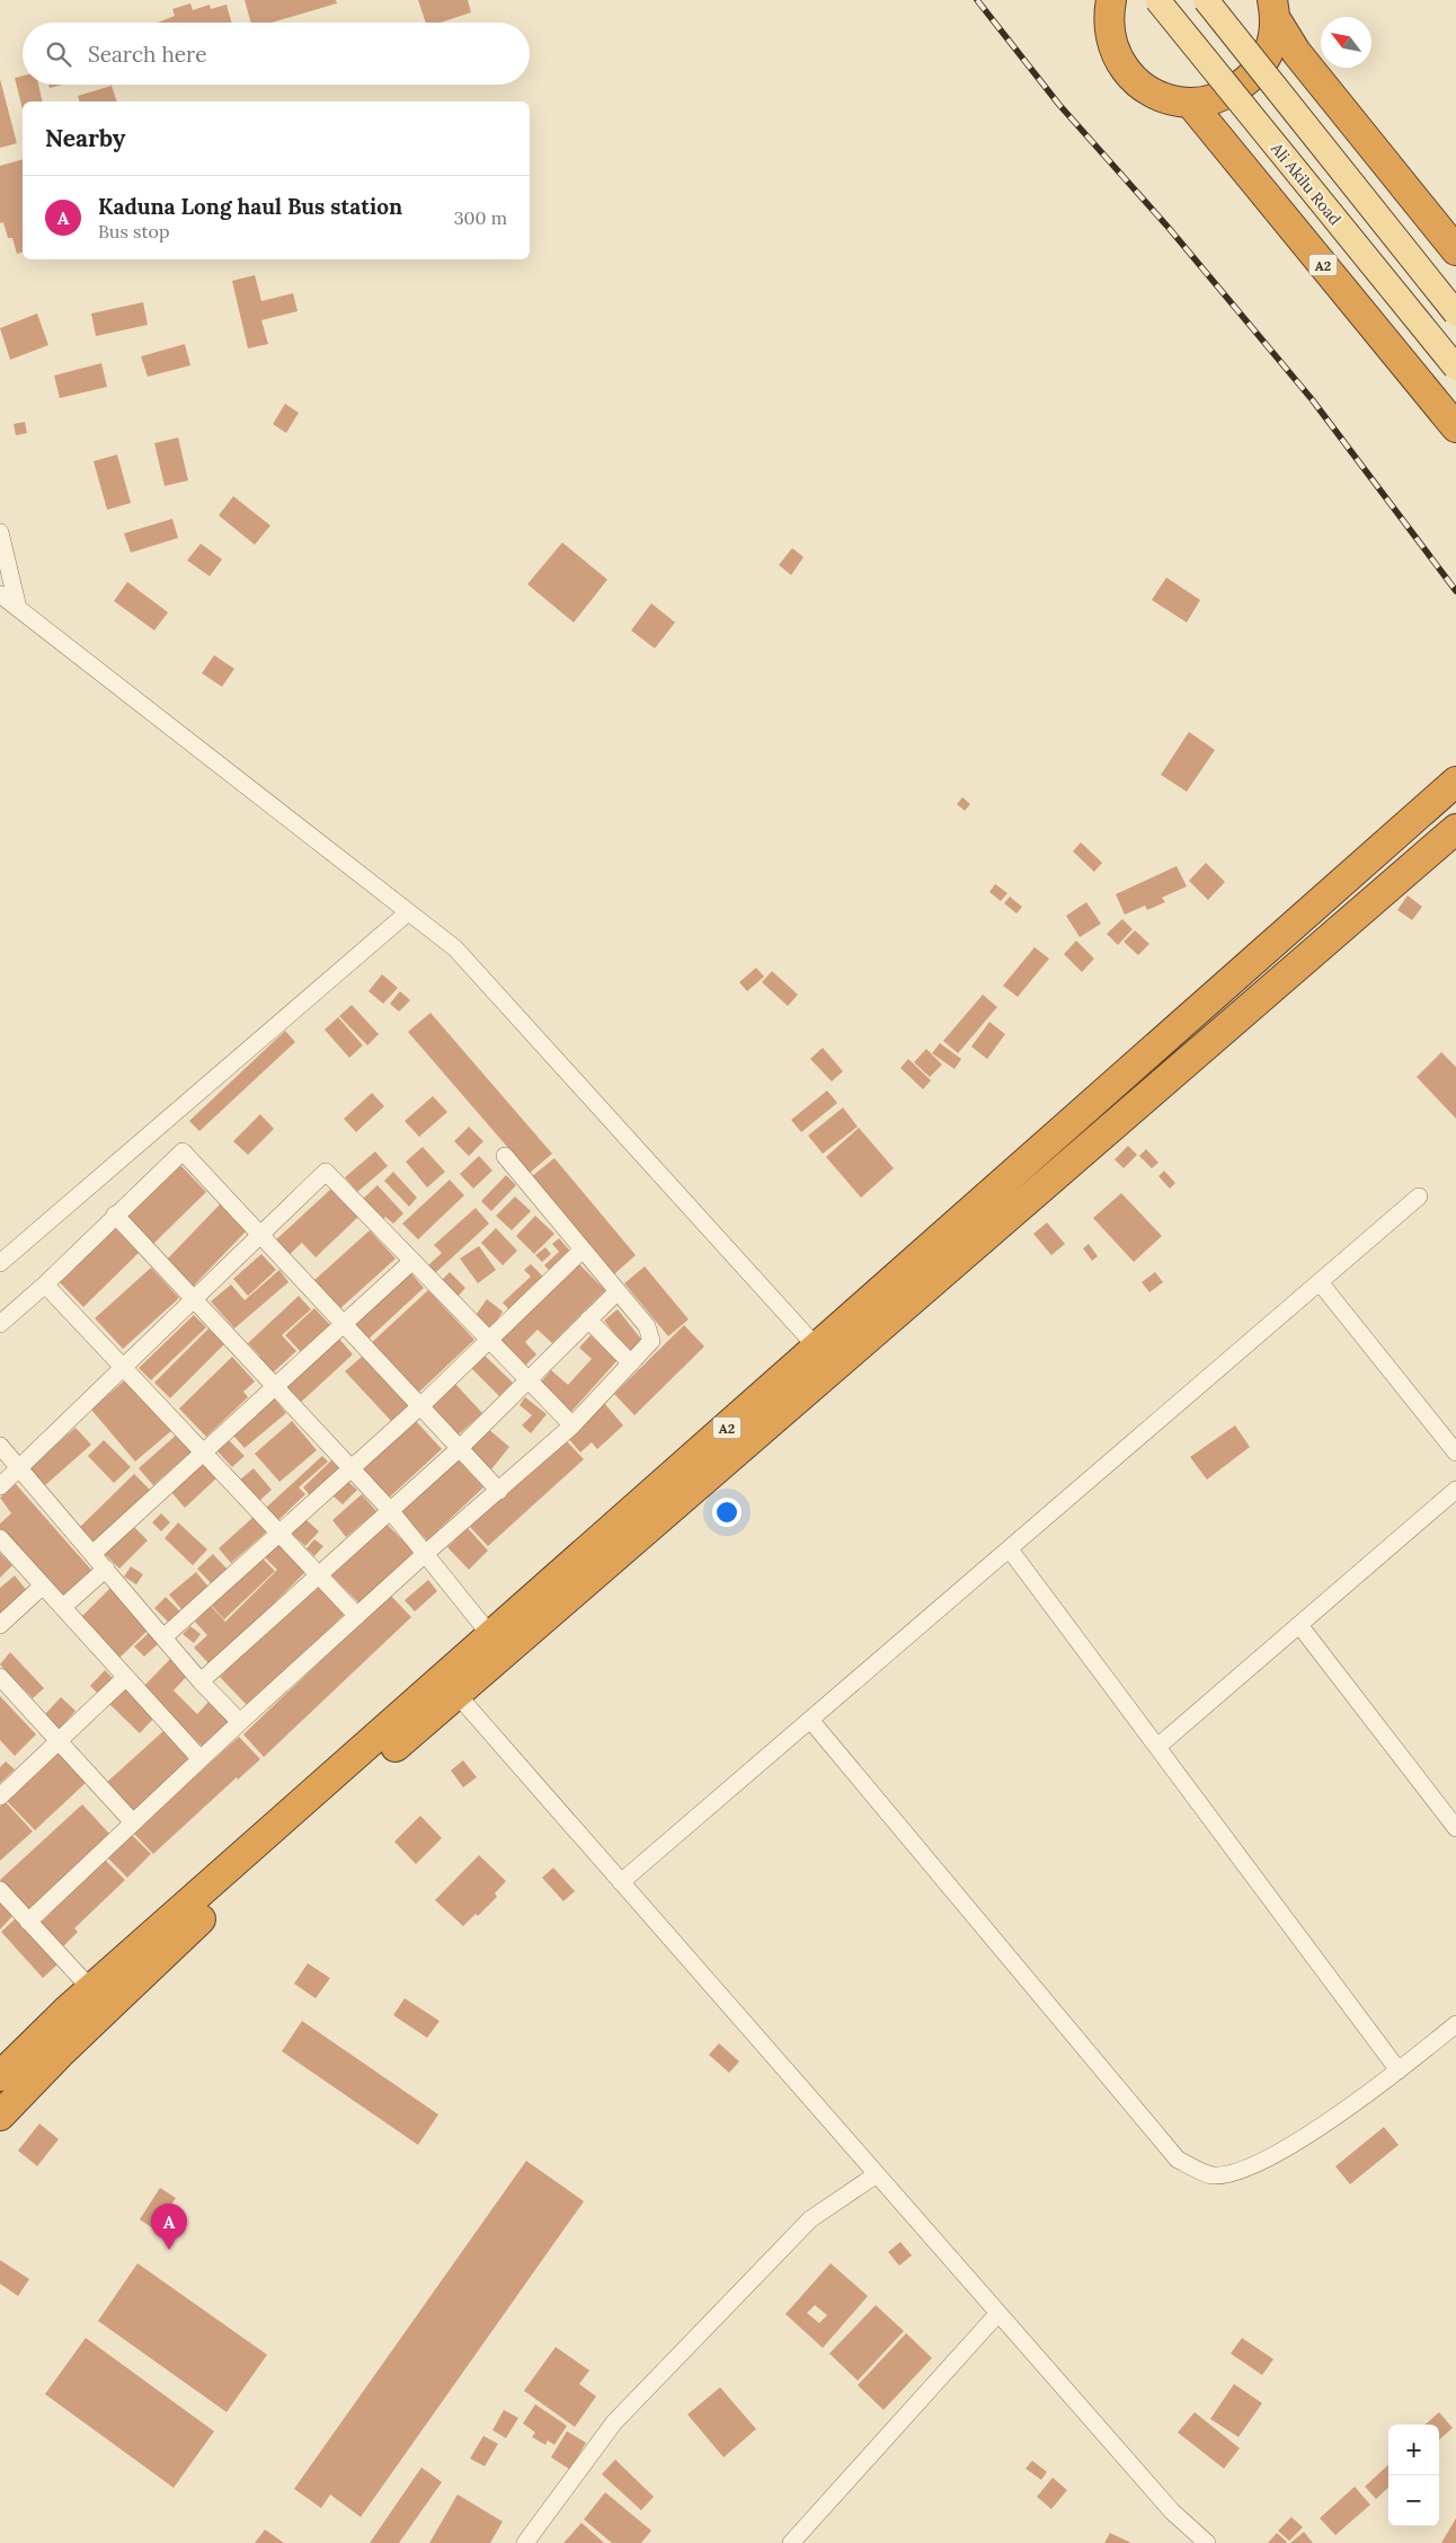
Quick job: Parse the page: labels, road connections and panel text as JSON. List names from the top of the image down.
{
  "streets": {
    "highway": ["A2"],
    "main road": ["Ali Akilu Road"]
  },
  "north": "top left",
  "page": {
    "search": "Search here",
    "heading": "Nearby",
    "list": [
      {
        "mark": "A",
        "name": "Kaduna Long haul Bus station",
        "note": "Bus stop",
        "value": "300 m"
      }
    ],
    "pins": "A",
    "map_buttons": ["+", "−"]
  }
}
